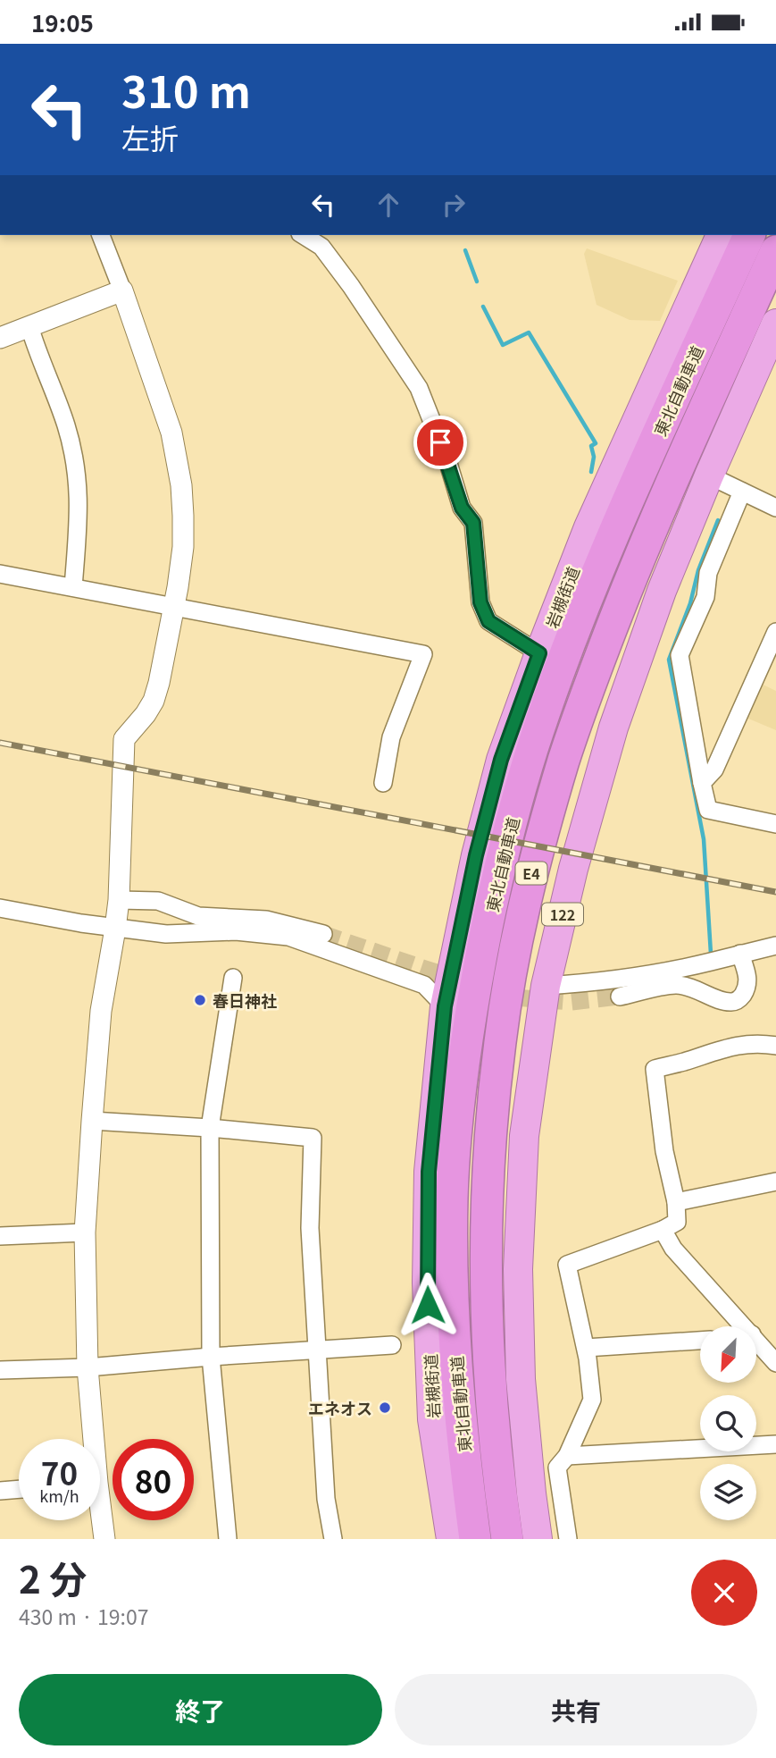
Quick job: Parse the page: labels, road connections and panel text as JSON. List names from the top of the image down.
{
  "streets": {
    "highway": [
      "東北自動車道",
      "岩槻街道",
      "E4",
      "122"
    ]
  },
  "places": ["春日神社", "エネオス"],
  "north": "bottom left",
  "page": {
    "status": "19:05",
    "turn": ["310 m", "左折"],
    "speed": "70 km/h",
    "limit": "80",
    "heading": ["2 分", "430 m · 19:07"],
    "buttons": ["終了", "共有"]
  }
}
